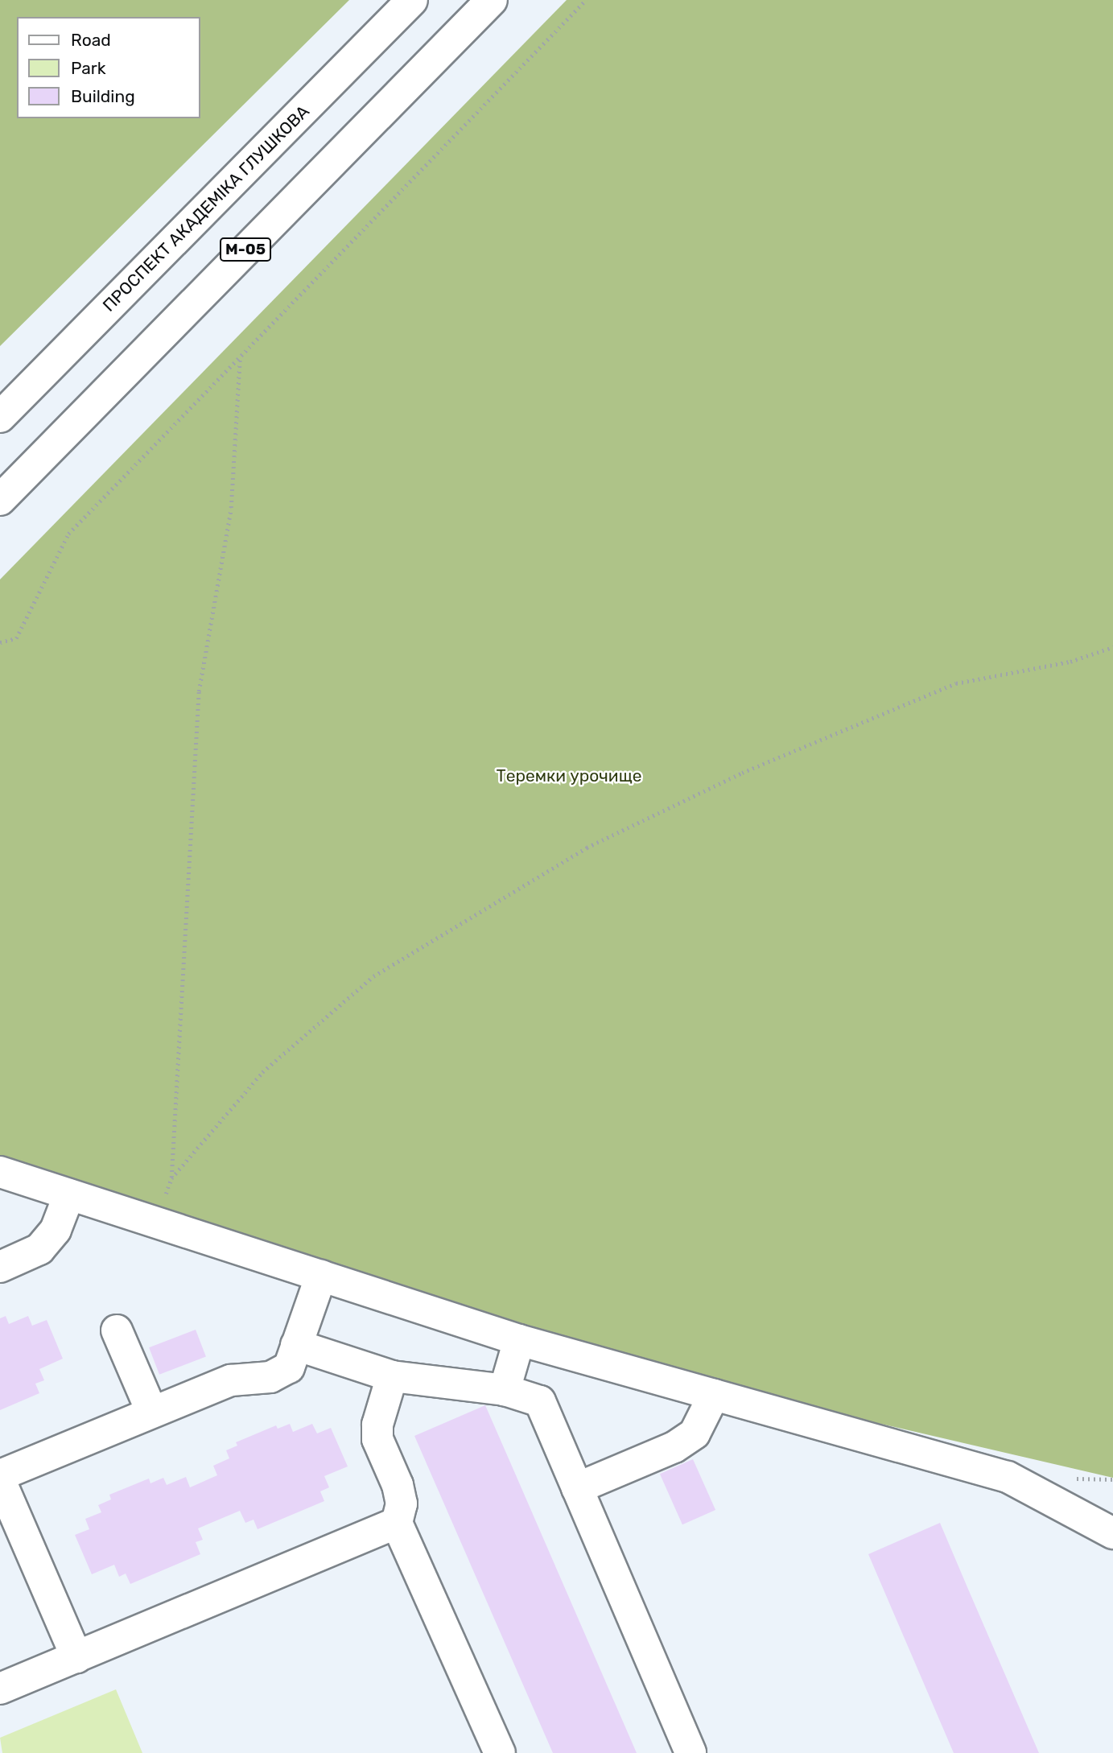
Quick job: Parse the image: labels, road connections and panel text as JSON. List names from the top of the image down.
{
  "streets": {
    "main road": ["ПРОСПЕКТ АКАДЕМІКА ГЛУШКОВА", "М-05"]
  },
  "parks": ["Теремки урочище"],
  "legend": ["Road", "Park", "Building"]
}
